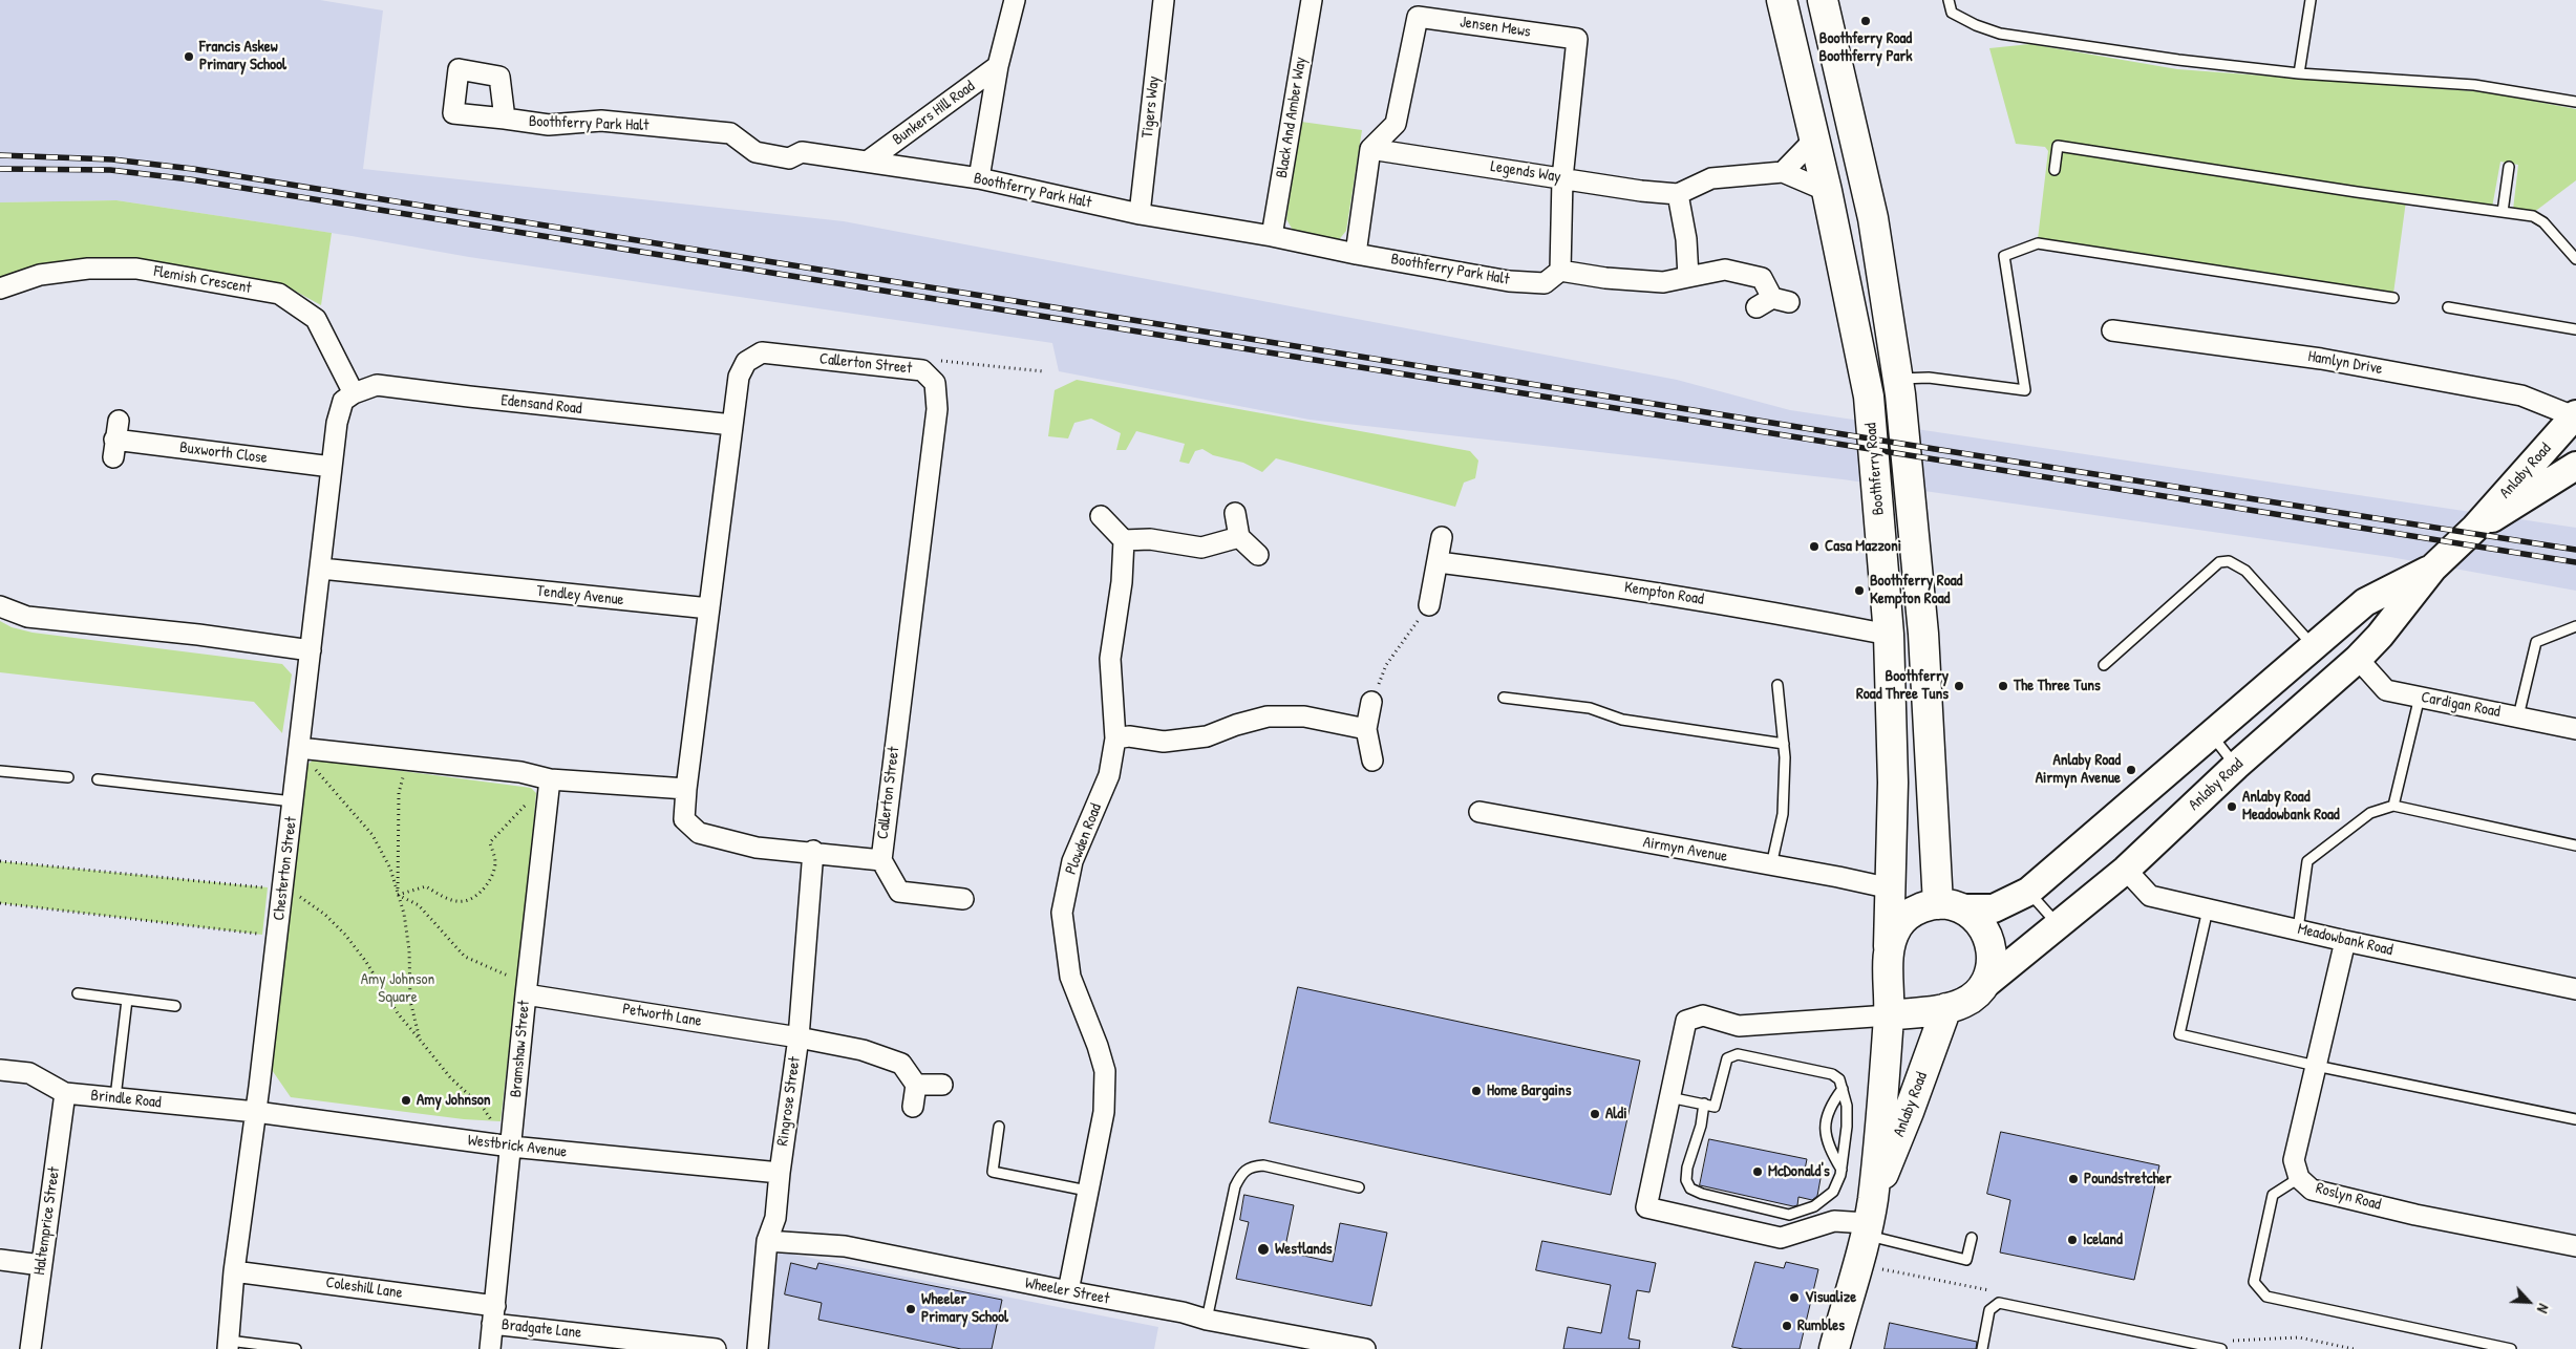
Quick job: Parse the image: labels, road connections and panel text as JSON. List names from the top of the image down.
{
  "streets": {
    "main road": ["Boothferry Road", "Anlaby Road"],
    "street": [
      "Jensen Mews",
      "Tigers Way",
      "Bunkers Hill Road",
      "Black And Amber Way",
      "Boothferry Park Halt",
      "Legends Way",
      "Flemish Crescent",
      "Hamlyn Drive",
      "Callerton Street",
      "Edensand Road",
      "Buxworth Close",
      "Kempton Road",
      "Tendley Avenue",
      "Cardigan Road",
      "Plowden Road",
      "Airmyn Avenue",
      "Chesterton Street",
      "Meadowbank Road",
      "Petworth Lane",
      "Bramshaw Street",
      "Brindle Road",
      "Ringrose Street",
      "Westbrick Avenue",
      "Roslyn Road",
      "Haltemprice Street",
      "Coleshill Lane",
      "Wheeler Street",
      "Bradgate Lane"
    ]
  },
  "crossings": [
    ["Jensen Mews", "Legends Way"],
    ["Tigers Way", "Boothferry Park Halt"],
    ["Bunkers Hill Road", "Boothferry Park Halt"],
    ["Black And Amber Way", "Boothferry Park Halt"],
    ["Legends Way", "Boothferry Road"],
    ["Flemish Crescent", "Edensand Road"],
    ["Flemish Crescent", "Chesterton Street"],
    ["Hamlyn Drive", "Anlaby Road"],
    ["Callerton Street", "Edensand Road"],
    ["Callerton Street", "Tendley Avenue"],
    ["Callerton Street", "Ringrose Street"],
    ["Edensand Road", "Chesterton Street"],
    ["Buxworth Close", "Chesterton Street"],
    ["Boothferry Road", "Anlaby Road"],
    ["Boothferry Road", "Kempton Road"],
    ["Boothferry Road", "Airmyn Avenue"],
    ["Anlaby Road", "Cardigan Road"],
    ["Anlaby Road", "Meadowbank Road"],
    ["Tendley Avenue", "Chesterton Street"],
    ["Plowden Road", "Wheeler Street"],
    ["Chesterton Street", "Brindle Road"],
    ["Chesterton Street", "Westbrick Avenue"],
    ["Chesterton Street", "Coleshill Lane"],
    ["Meadowbank Road", "Roslyn Road"],
    ["Petworth Lane", "Bramshaw Street"],
    ["Petworth Lane", "Ringrose Street"],
    ["Bramshaw Street", "Westbrick Avenue"],
    ["Bramshaw Street", "Coleshill Lane"],
    ["Bramshaw Street", "Bradgate Lane"],
    ["Brindle Road", "Westbrick Avenue"],
    ["Brindle Road", "Haltemprice Street"],
    ["Ringrose Street", "Westbrick Avenue"],
    ["Ringrose Street", "Wheeler Street"],
    ["Coleshill Lane", "Bradgate Lane"]
  ],
  "parks": ["Amy Johnson Square"],
  "places": [
    "Boothferry Road Boothferry Park",
    "Francis Askew Primary School",
    "Casa Mazzoni",
    "Boothferry Road Kempton Road",
    "Boothferry Road Three Tuns",
    "The Three Tuns",
    "Anlaby Road Airmyn Avenue",
    "Anlaby Road Meadowbank Road",
    "Home Bargains",
    "Amy Johnson",
    "Aldi",
    "McDonald's",
    "Poundstretcher",
    "Iceland",
    "Westlands",
    "Visualize",
    "Wheeler Primary School",
    "Rumbles"
  ],
  "north": "bottom right"
}
